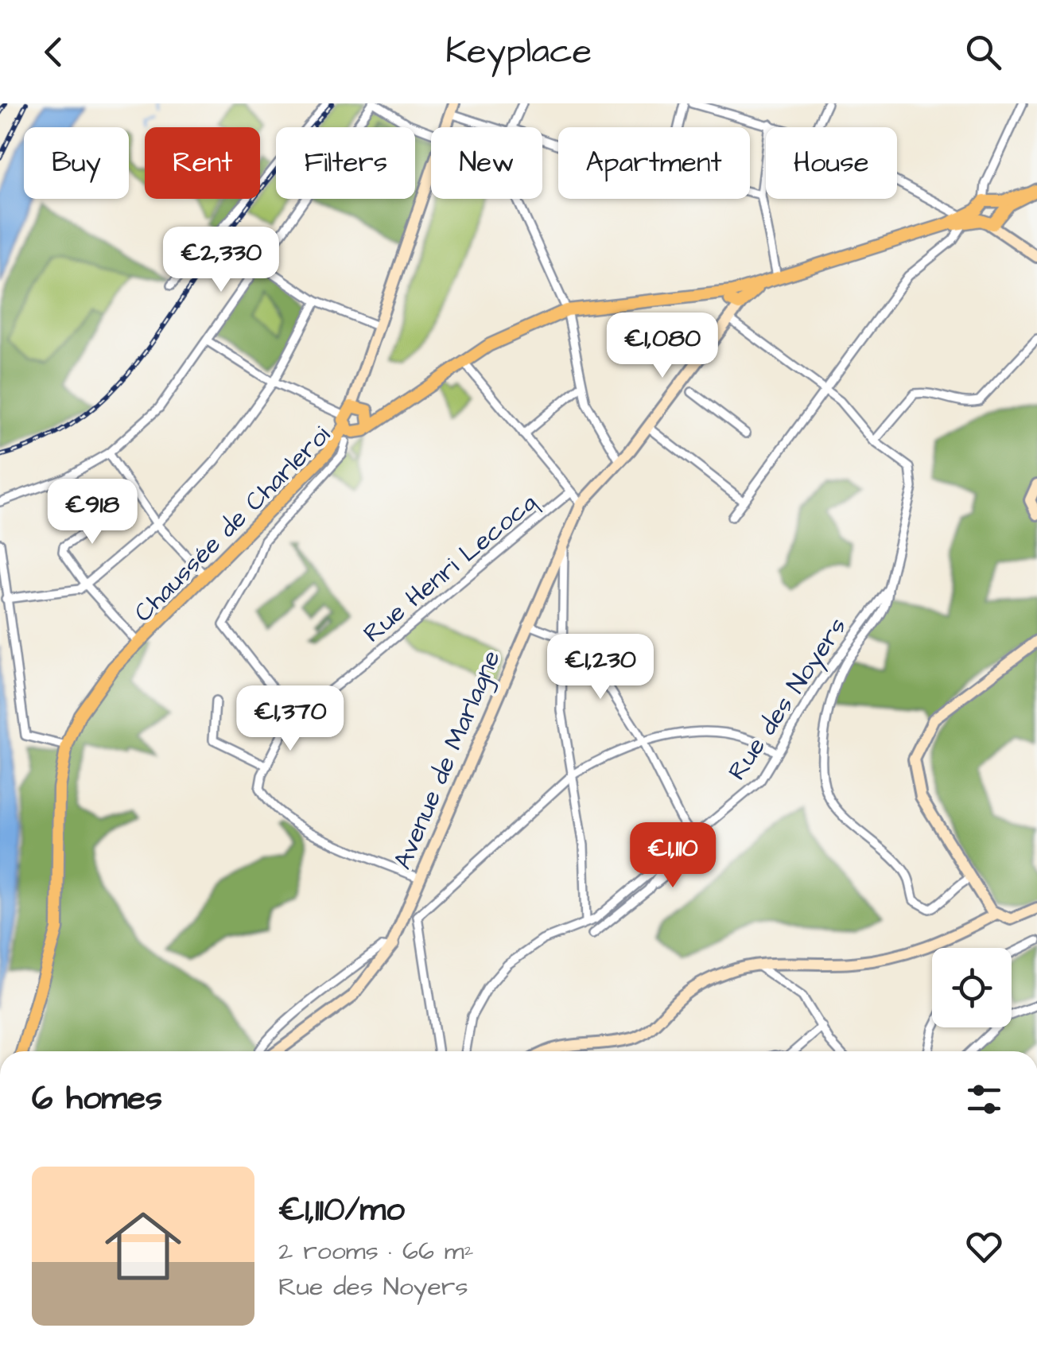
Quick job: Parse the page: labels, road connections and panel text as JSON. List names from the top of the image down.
{
  "streets": {
    "main road": ["Chaussée de Charleroi", "Avenue de Marlagne"],
    "street": ["Rue Henri Lecocq", "Rue des Noyers"]
  },
  "crossings": [
    ["Chaussée de Charleroi", "Avenue de Marlagne"]
  ],
  "page": {
    "header": "Keyplace",
    "chip": [
      "Buy",
      "Rent",
      "Filters",
      "New",
      "Apartment",
      "House"
    ],
    "price": [
      "€2,330",
      "€1,080",
      "€918",
      "€1,230",
      "€1,370",
      "€1,110"
    ],
    "heading": "6 homes",
    "list": [
      {
        "name": "€1,110/mo",
        "note": "2 rooms · 66 m² · Rue des Noyers"
      }
    ]
  }
}
